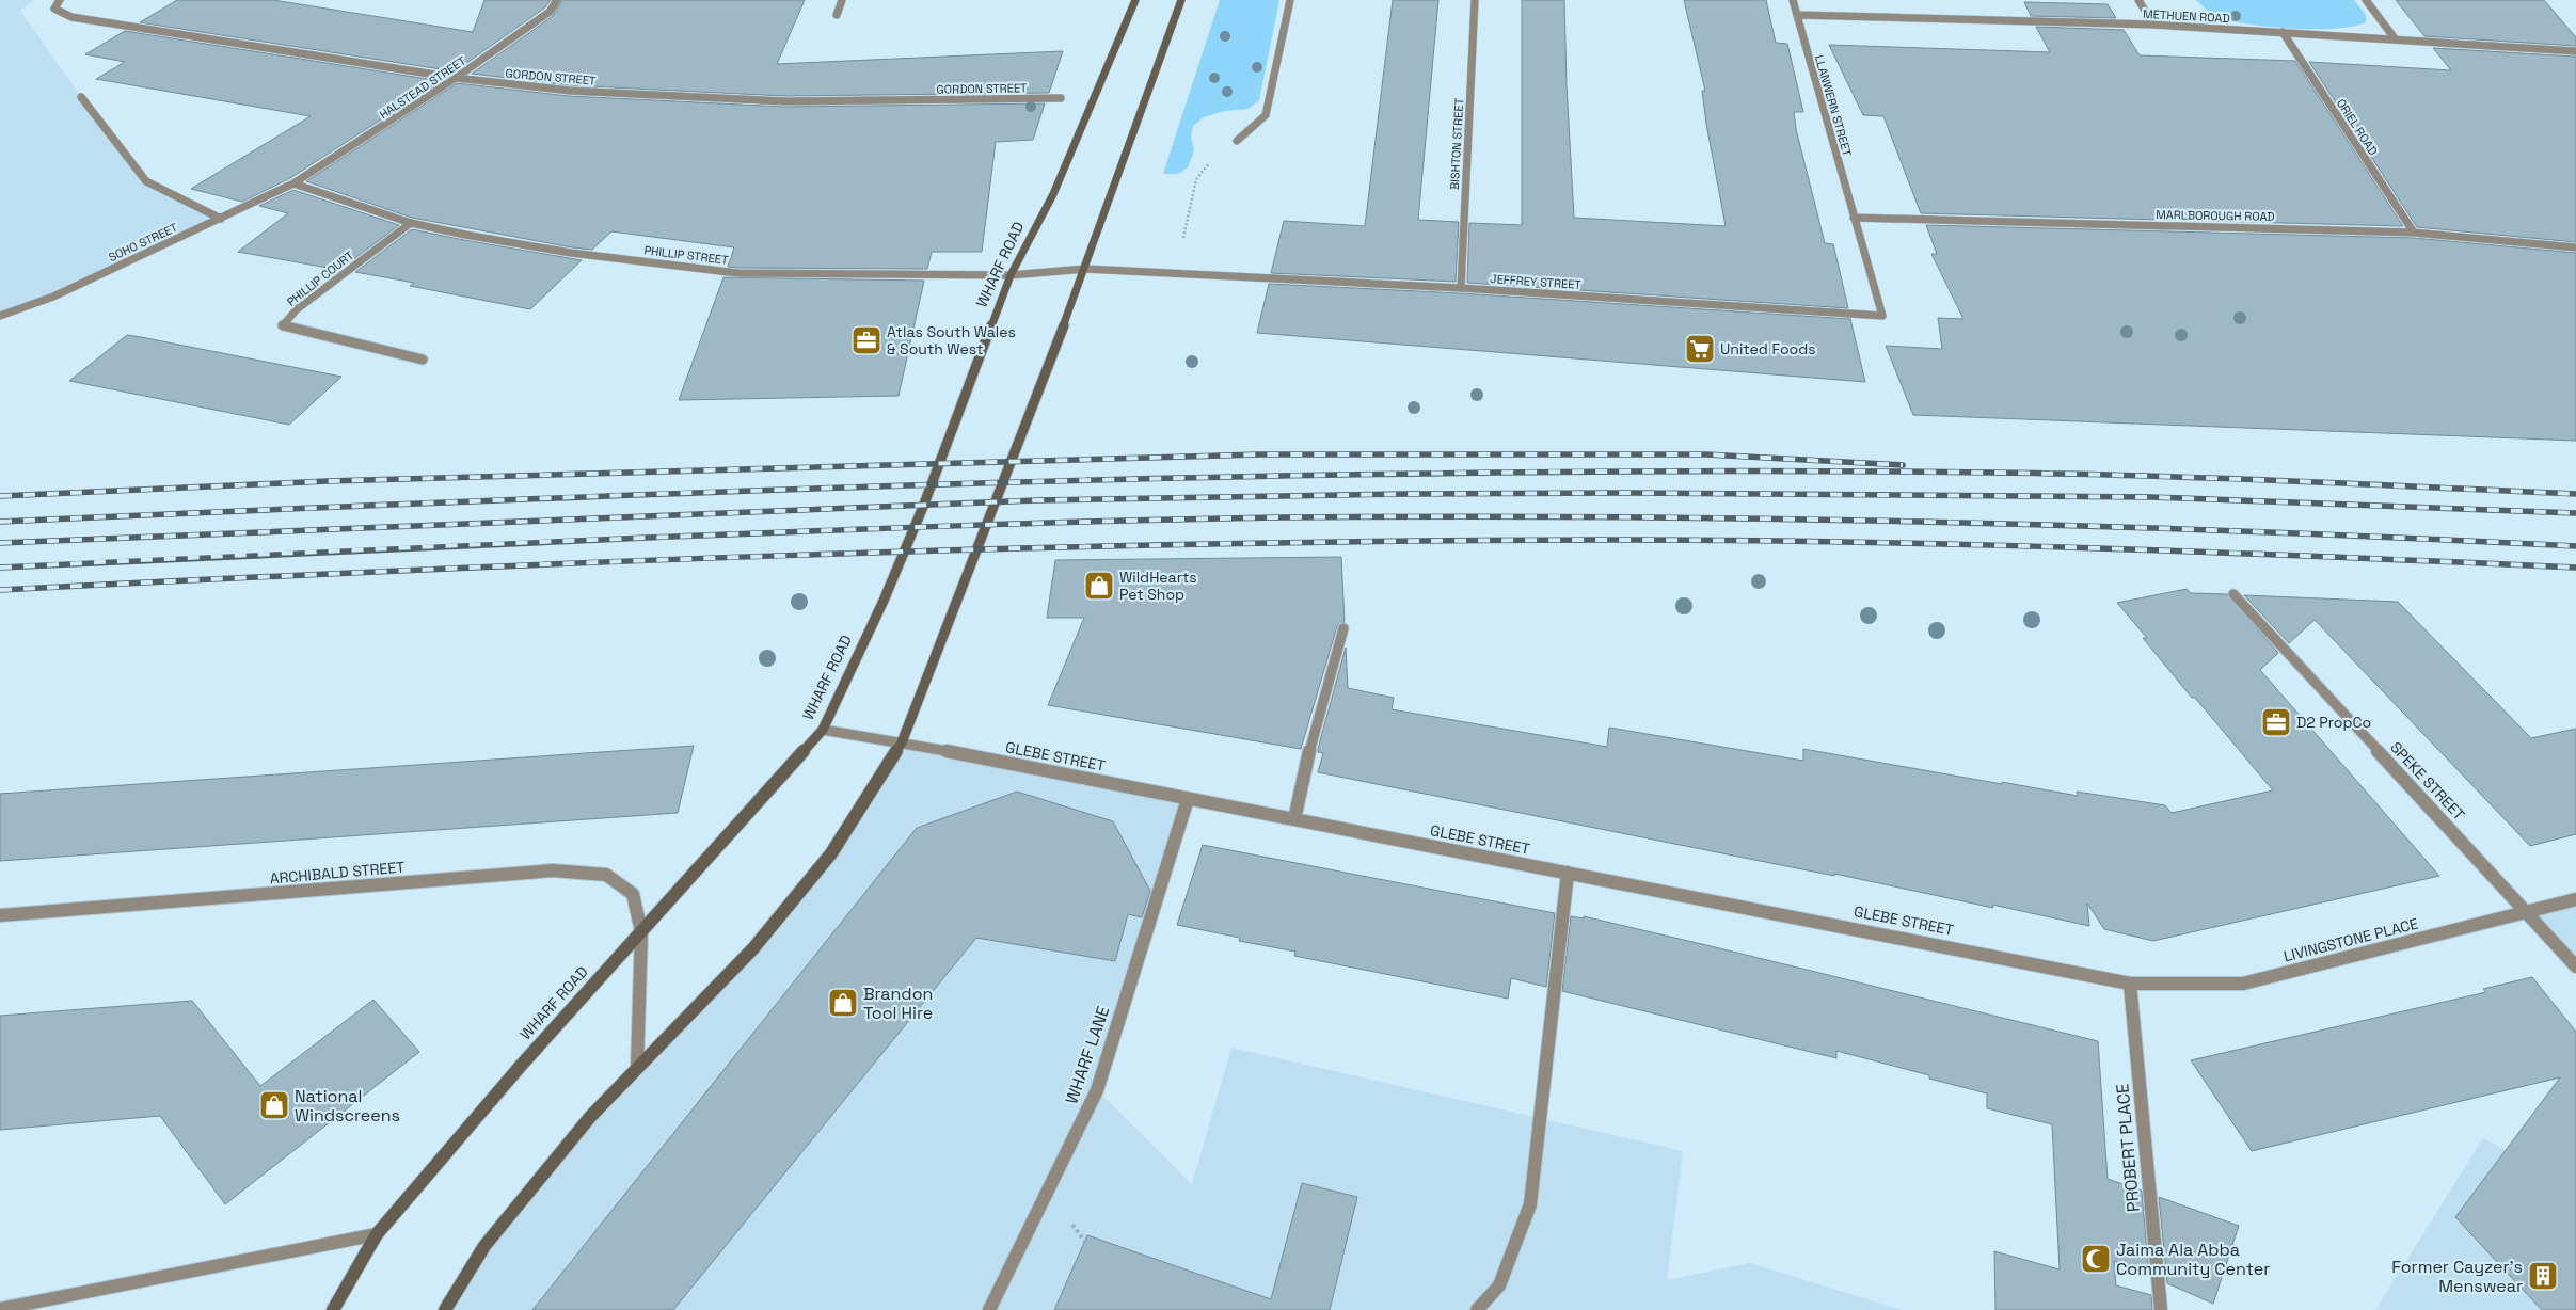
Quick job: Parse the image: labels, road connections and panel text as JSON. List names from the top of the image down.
{
  "streets": {
    "main road": ["WHARF ROAD"],
    "street": [
      "METHUEN ROAD",
      "GORDON STREET",
      "HALSTEAD STREET",
      "LLANWERN STREET",
      "ORIEL ROAD",
      "BISHTON STREET",
      "MARLBOROUGH ROAD",
      "SOHO STREET",
      "PHILLIP STREET",
      "PHILLIP COURT",
      "JEFFREY STREET",
      "GLEBE STREET",
      "SPEKE STREET",
      "ARCHIBALD STREET",
      "LIVINGSTONE PLACE",
      "WHARF LANE",
      "PROBERT PLACE"
    ]
  },
  "crossings": [
    ["METHUEN ROAD", "LLANWERN STREET"],
    ["METHUEN ROAD", "ORIEL ROAD"],
    ["GORDON STREET", "HALSTEAD STREET"],
    ["HALSTEAD STREET", "SOHO STREET"],
    ["HALSTEAD STREET", "PHILLIP STREET"],
    ["LLANWERN STREET", "MARLBOROUGH ROAD"],
    ["LLANWERN STREET", "JEFFREY STREET"],
    ["ORIEL ROAD", "MARLBOROUGH ROAD"],
    ["BISHTON STREET", "JEFFREY STREET"],
    ["MARLBOROUGH ROAD", "JEFFREY STREET"],
    ["SOHO STREET", "PHILLIP STREET"],
    ["PHILLIP STREET", "WHARF ROAD"],
    ["PHILLIP STREET", "PHILLIP COURT"],
    ["PHILLIP STREET", "JEFFREY STREET"],
    ["WHARF ROAD", "GLEBE STREET"],
    ["WHARF ROAD", "ARCHIBALD STREET"],
    ["GLEBE STREET", "LIVINGSTONE PLACE"],
    ["GLEBE STREET", "WHARF LANE"],
    ["GLEBE STREET", "PROBERT PLACE"],
    ["SPEKE STREET", "LIVINGSTONE PLACE"],
    ["LIVINGSTONE PLACE", "PROBERT PLACE"]
  ],
  "places": {
    "office": ["Atlas South Wales & South West", "D2 PropCo"],
    "supermarket": ["United Foods"],
    "shop": ["WildHearts Pet Shop", "Brandon Tool Hire", "National Windscreens"],
    "mosque": ["Jaima Ala Abba Community Center"],
    "building": ["Former Cayzer's Menswear"]
  }
}
